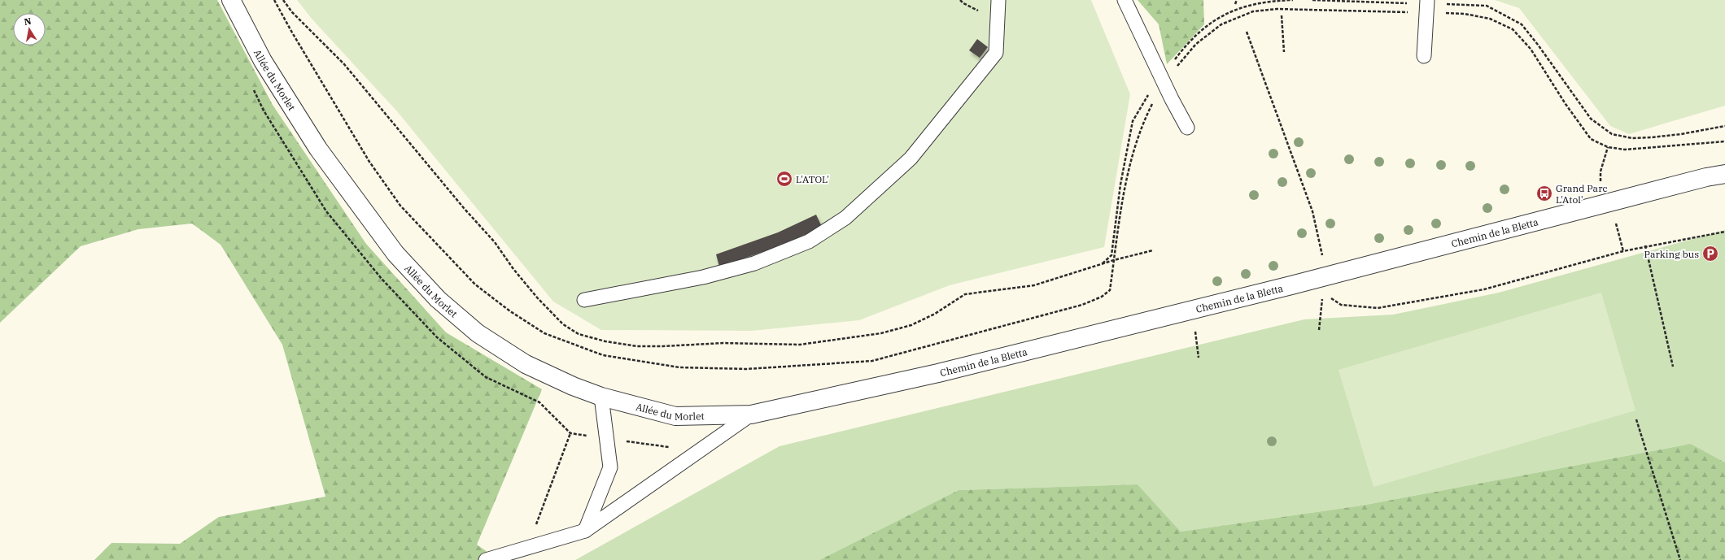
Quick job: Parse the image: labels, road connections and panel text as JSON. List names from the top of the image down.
{
  "streets": {
    "street": ["Allée du Morlet", "Chemin de la Bletta"]
  },
  "crossings": [
    ["Allée du Morlet", "Chemin de la Bletta"]
  ],
  "places": {
    "sports": ["L'ATOL'"],
    "bus stop": ["Grand Parc L'Atol'"],
    "parking": ["Parking bus"]
  },
  "north": "top"
}
